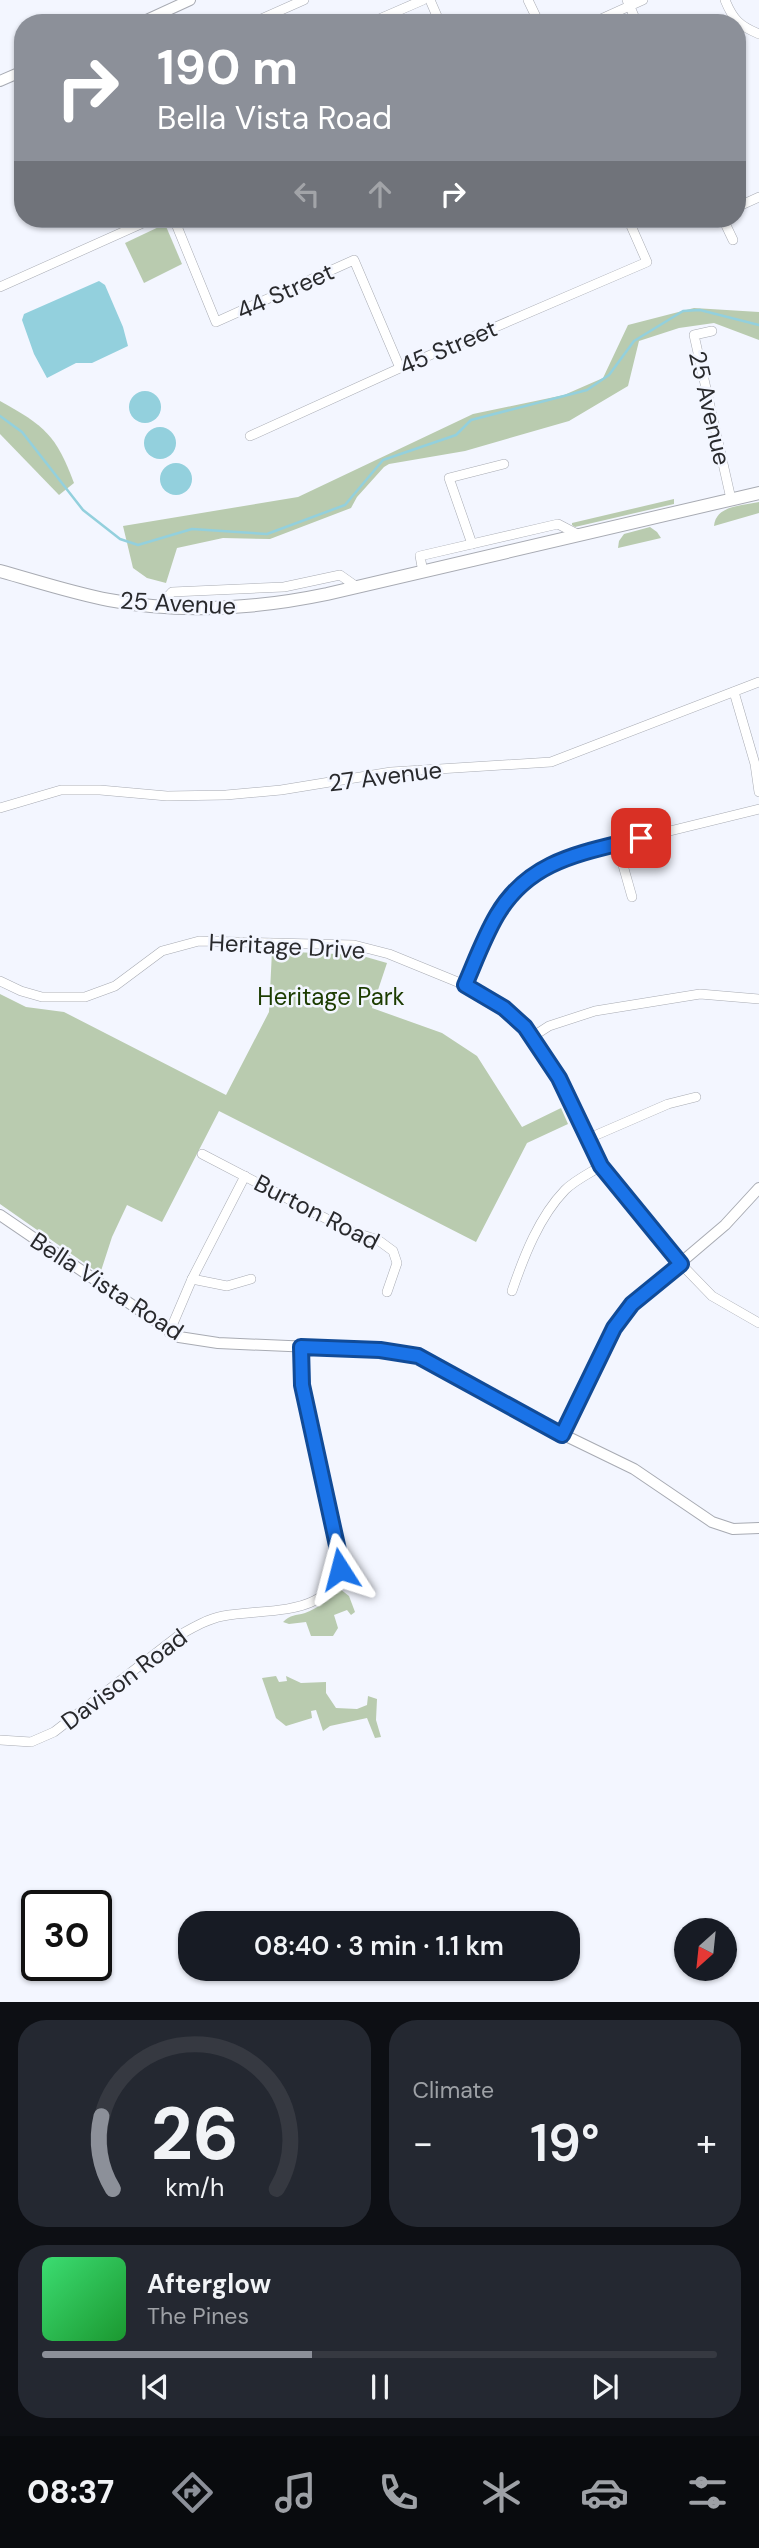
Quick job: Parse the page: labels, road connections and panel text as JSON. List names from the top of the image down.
{
  "streets": {
    "main road": ["25 Avenue"],
    "street": [
      "44 Street",
      "45 Street",
      "27 Avenue",
      "Heritage Drive",
      "Burton Road",
      "Bella Vista Road",
      "Davison Road"
    ]
  },
  "crossings": [
    ["44 Street", "45 Street"],
    ["Bella Vista Road", "Davison Road"]
  ],
  "parks": ["Heritage Park"],
  "north": "bottom left",
  "page": {
    "turn": ["190 m", "Bella Vista Road"],
    "limit": "30",
    "trip": "08:40 · 3 min · 1.1 km",
    "tile": "Climate",
    "heat": ["−", "19°", "+"],
    "song": ["Afterglow", "The Pines"],
    "tabs": "08:37",
    "gauge": ["26", "km/h"]
  }
}
